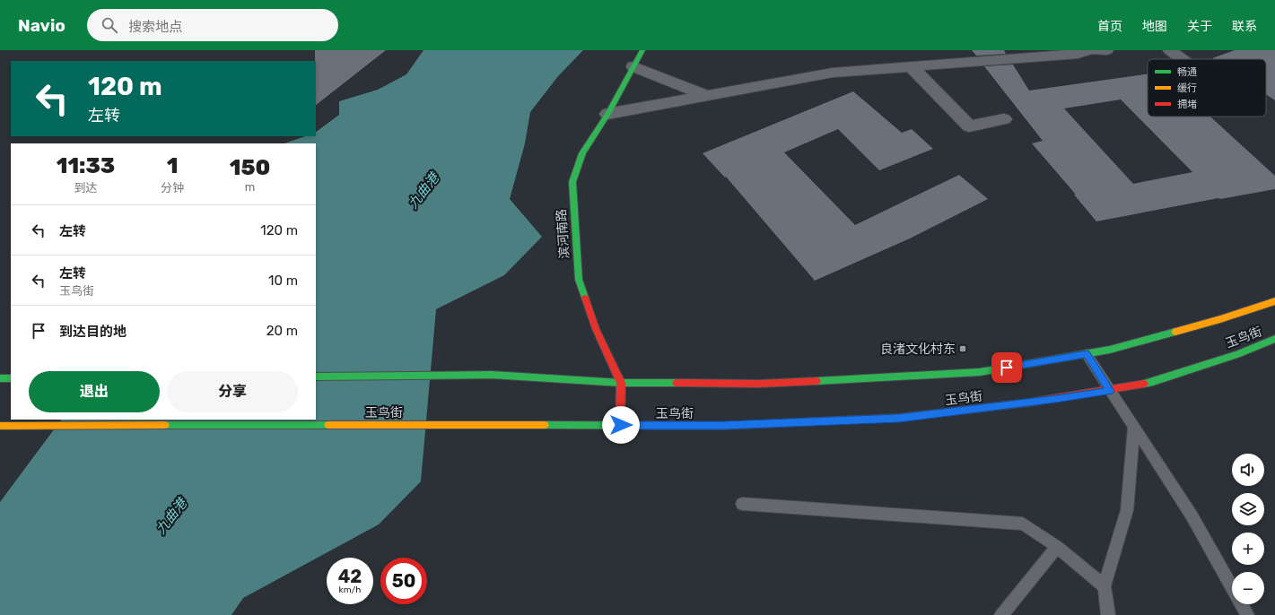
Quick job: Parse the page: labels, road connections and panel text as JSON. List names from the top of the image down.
{
  "streets": {
    "main road": ["滨河南路", "玉鸟街"]
  },
  "crossings": [
    ["滨河南路", "玉鸟街"]
  ],
  "water": ["九曲港"],
  "places": {
    "transit": ["良渚文化村东"]
  },
  "legend": ["畅通", "缓行", "拥堵"],
  "page": {
    "header": "Navio",
    "search": "搜索地点",
    "nav": [
      "首页",
      "地图",
      "关于",
      "联系"
    ],
    "turn": ["120 m", "左转"],
    "eta": [
      "11:33",
      "到达",
      "1",
      "分钟",
      "150",
      "m"
    ],
    "list": [
      {
        "name": "左转",
        "value": "120 m"
      },
      {
        "name": "左转",
        "note": "玉鸟街",
        "value": "10 m"
      },
      {
        "name": "到达目的地",
        "value": "20 m"
      }
    ],
    "buttons": ["退出", "分享"],
    "map_buttons": ["+", "−"],
    "speed": "42 km/h",
    "limit": "50"
  }
}
